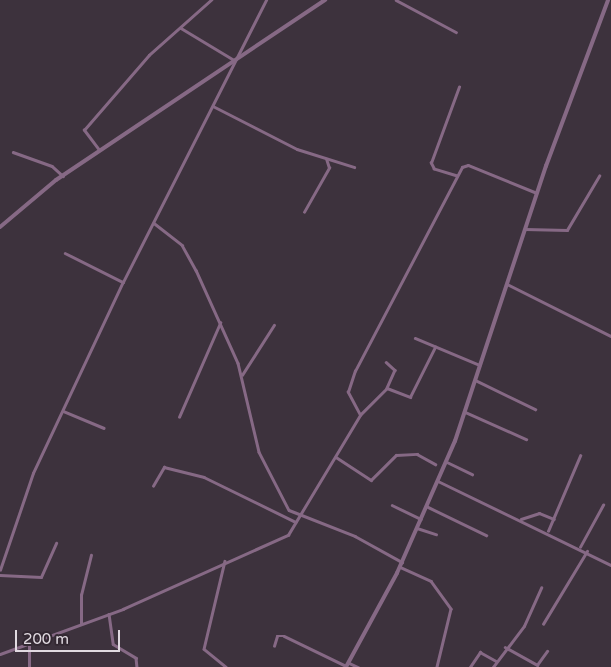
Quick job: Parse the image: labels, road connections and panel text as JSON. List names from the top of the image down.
{
  "scale_bar": "200 m"
}
